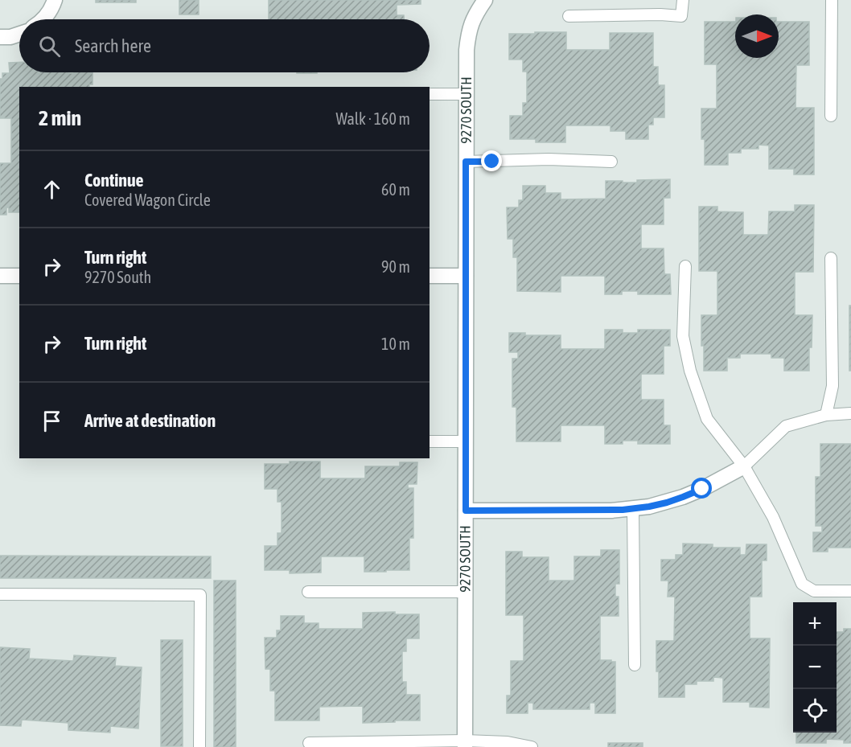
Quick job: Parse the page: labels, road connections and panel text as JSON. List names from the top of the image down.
{
  "streets": {
    "street": ["9270 SOUTH"]
  },
  "north": "right",
  "page": {
    "search": "Search here",
    "heading": ["2 min", "Walk · 160 m"],
    "list": [
      ["Continue", "Covered Wagon Circle", "60 m"],
      ["Turn right", "9270 South", "90 m"],
      ["Turn right", "10 m"],
      "Arrive at destination"
    ],
    "map_buttons": ["+", "−"]
  }
}
